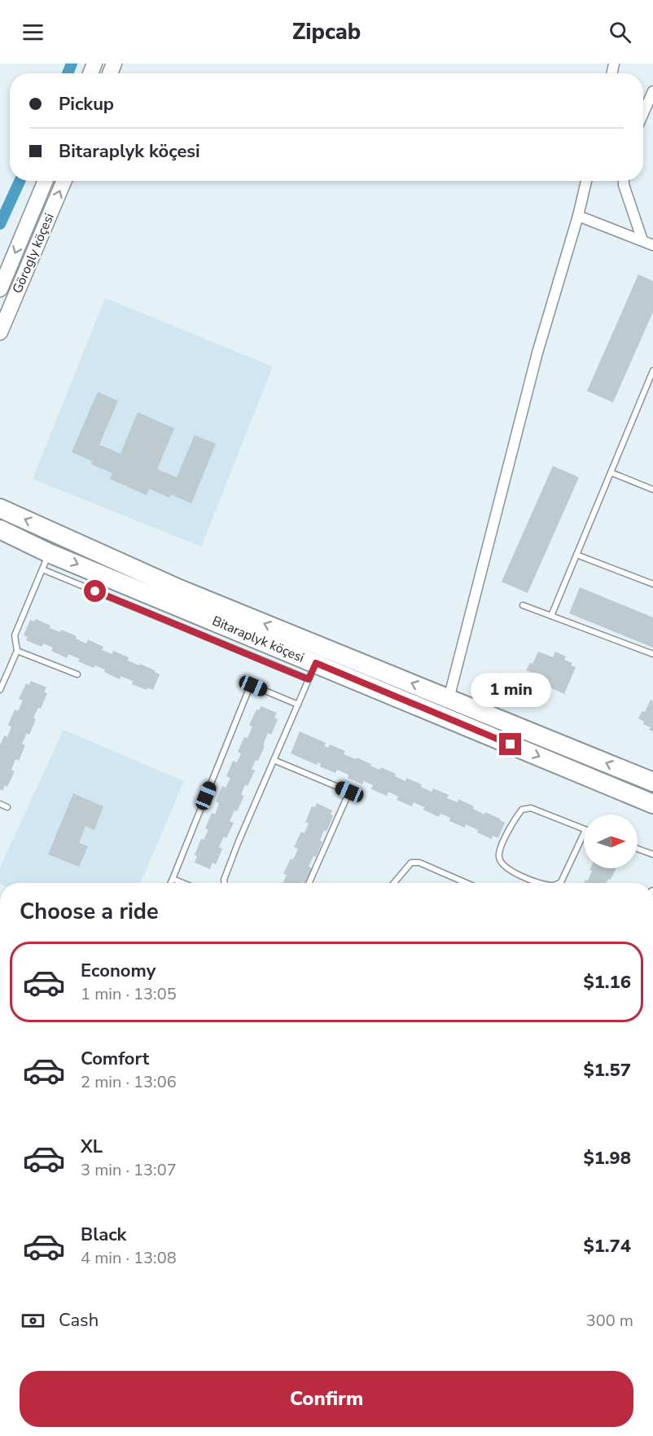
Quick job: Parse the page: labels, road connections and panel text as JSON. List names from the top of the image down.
{
  "streets": {
    "highway": ["Bitaraplyk köçesi"],
    "main road": ["Görogly köçesi"]
  },
  "north": "right",
  "page": {
    "header": "Zipcab",
    "banner": ["Pickup", "Bitaraplyk köçesi"],
    "bubble": "1 min",
    "heading": "Choose a ride",
    "list": [
      {
        "name": "Economy",
        "note": "1 min · 13:05",
        "value": "$1.16"
      },
      {
        "name": "Comfort",
        "note": "2 min · 13:06",
        "value": "$1.57"
      },
      {
        "name": "XL",
        "note": "3 min · 13:07",
        "value": "$1.98"
      },
      {
        "name": "Black",
        "note": "4 min · 13:08",
        "value": "$1.74"
      }
    ],
    "pay": ["Cash", "300 m"],
    "buttons": "Confirm"
  }
}
